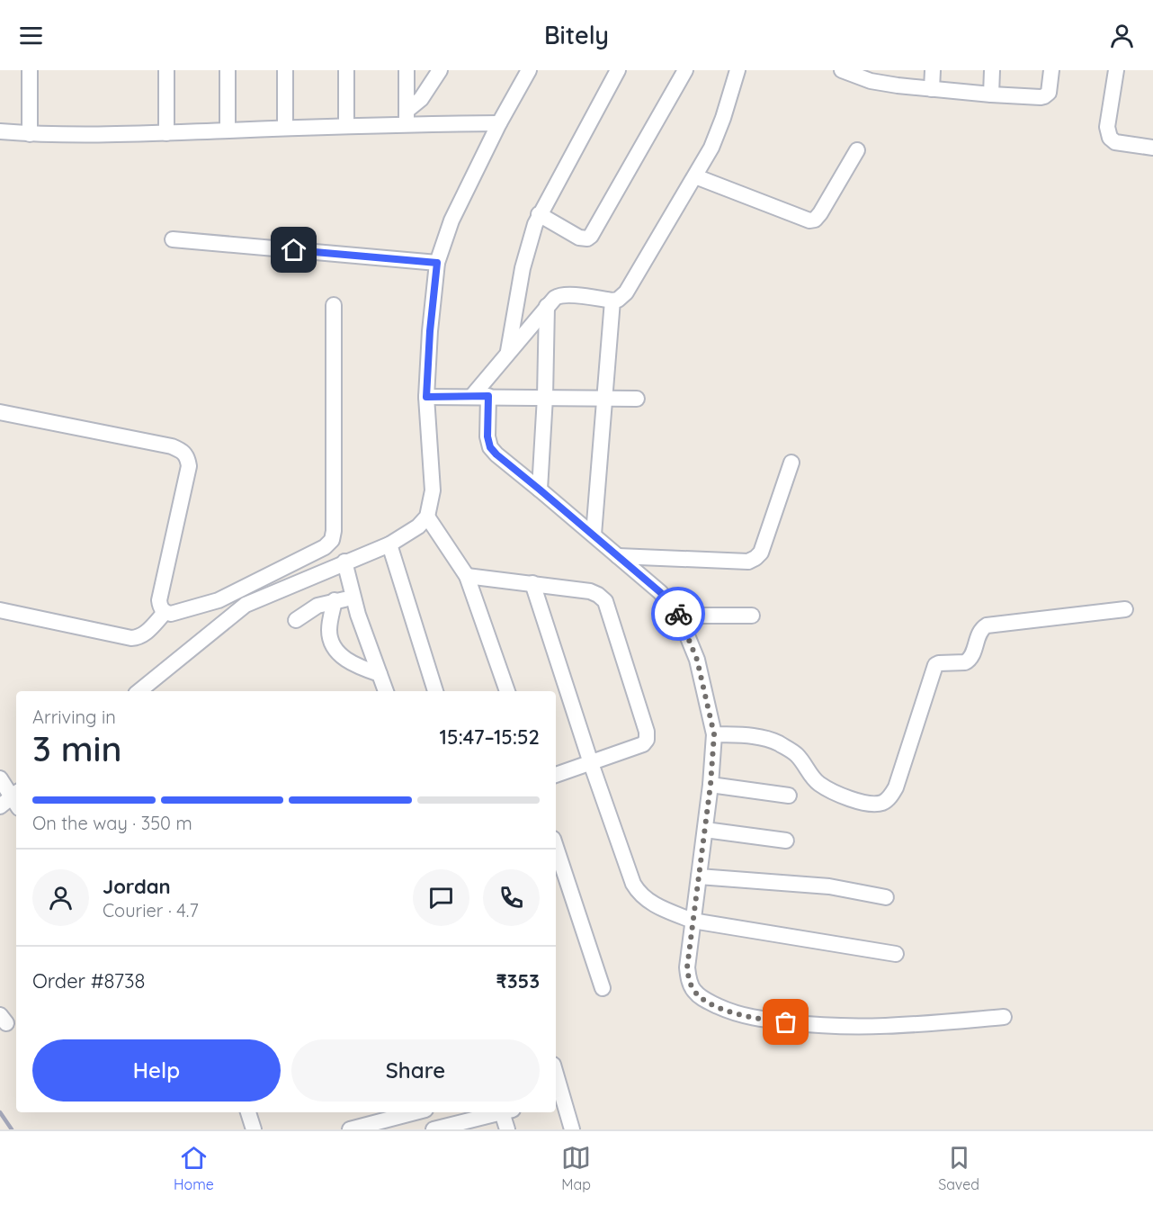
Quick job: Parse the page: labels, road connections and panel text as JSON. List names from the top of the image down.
{
  "page": {
    "header": "Bitely",
    "heading": ["3 min", "Arriving in", "15:47–15:52"],
    "panel": [
      "Jordan",
      "Courier · 4.7",
      "Order #8738",
      "₹353"
    ],
    "bar": "On the way · 350 m",
    "buttons": ["Help", "Share"],
    "tabs": ["Home", "Map", "Saved"]
  }
}
